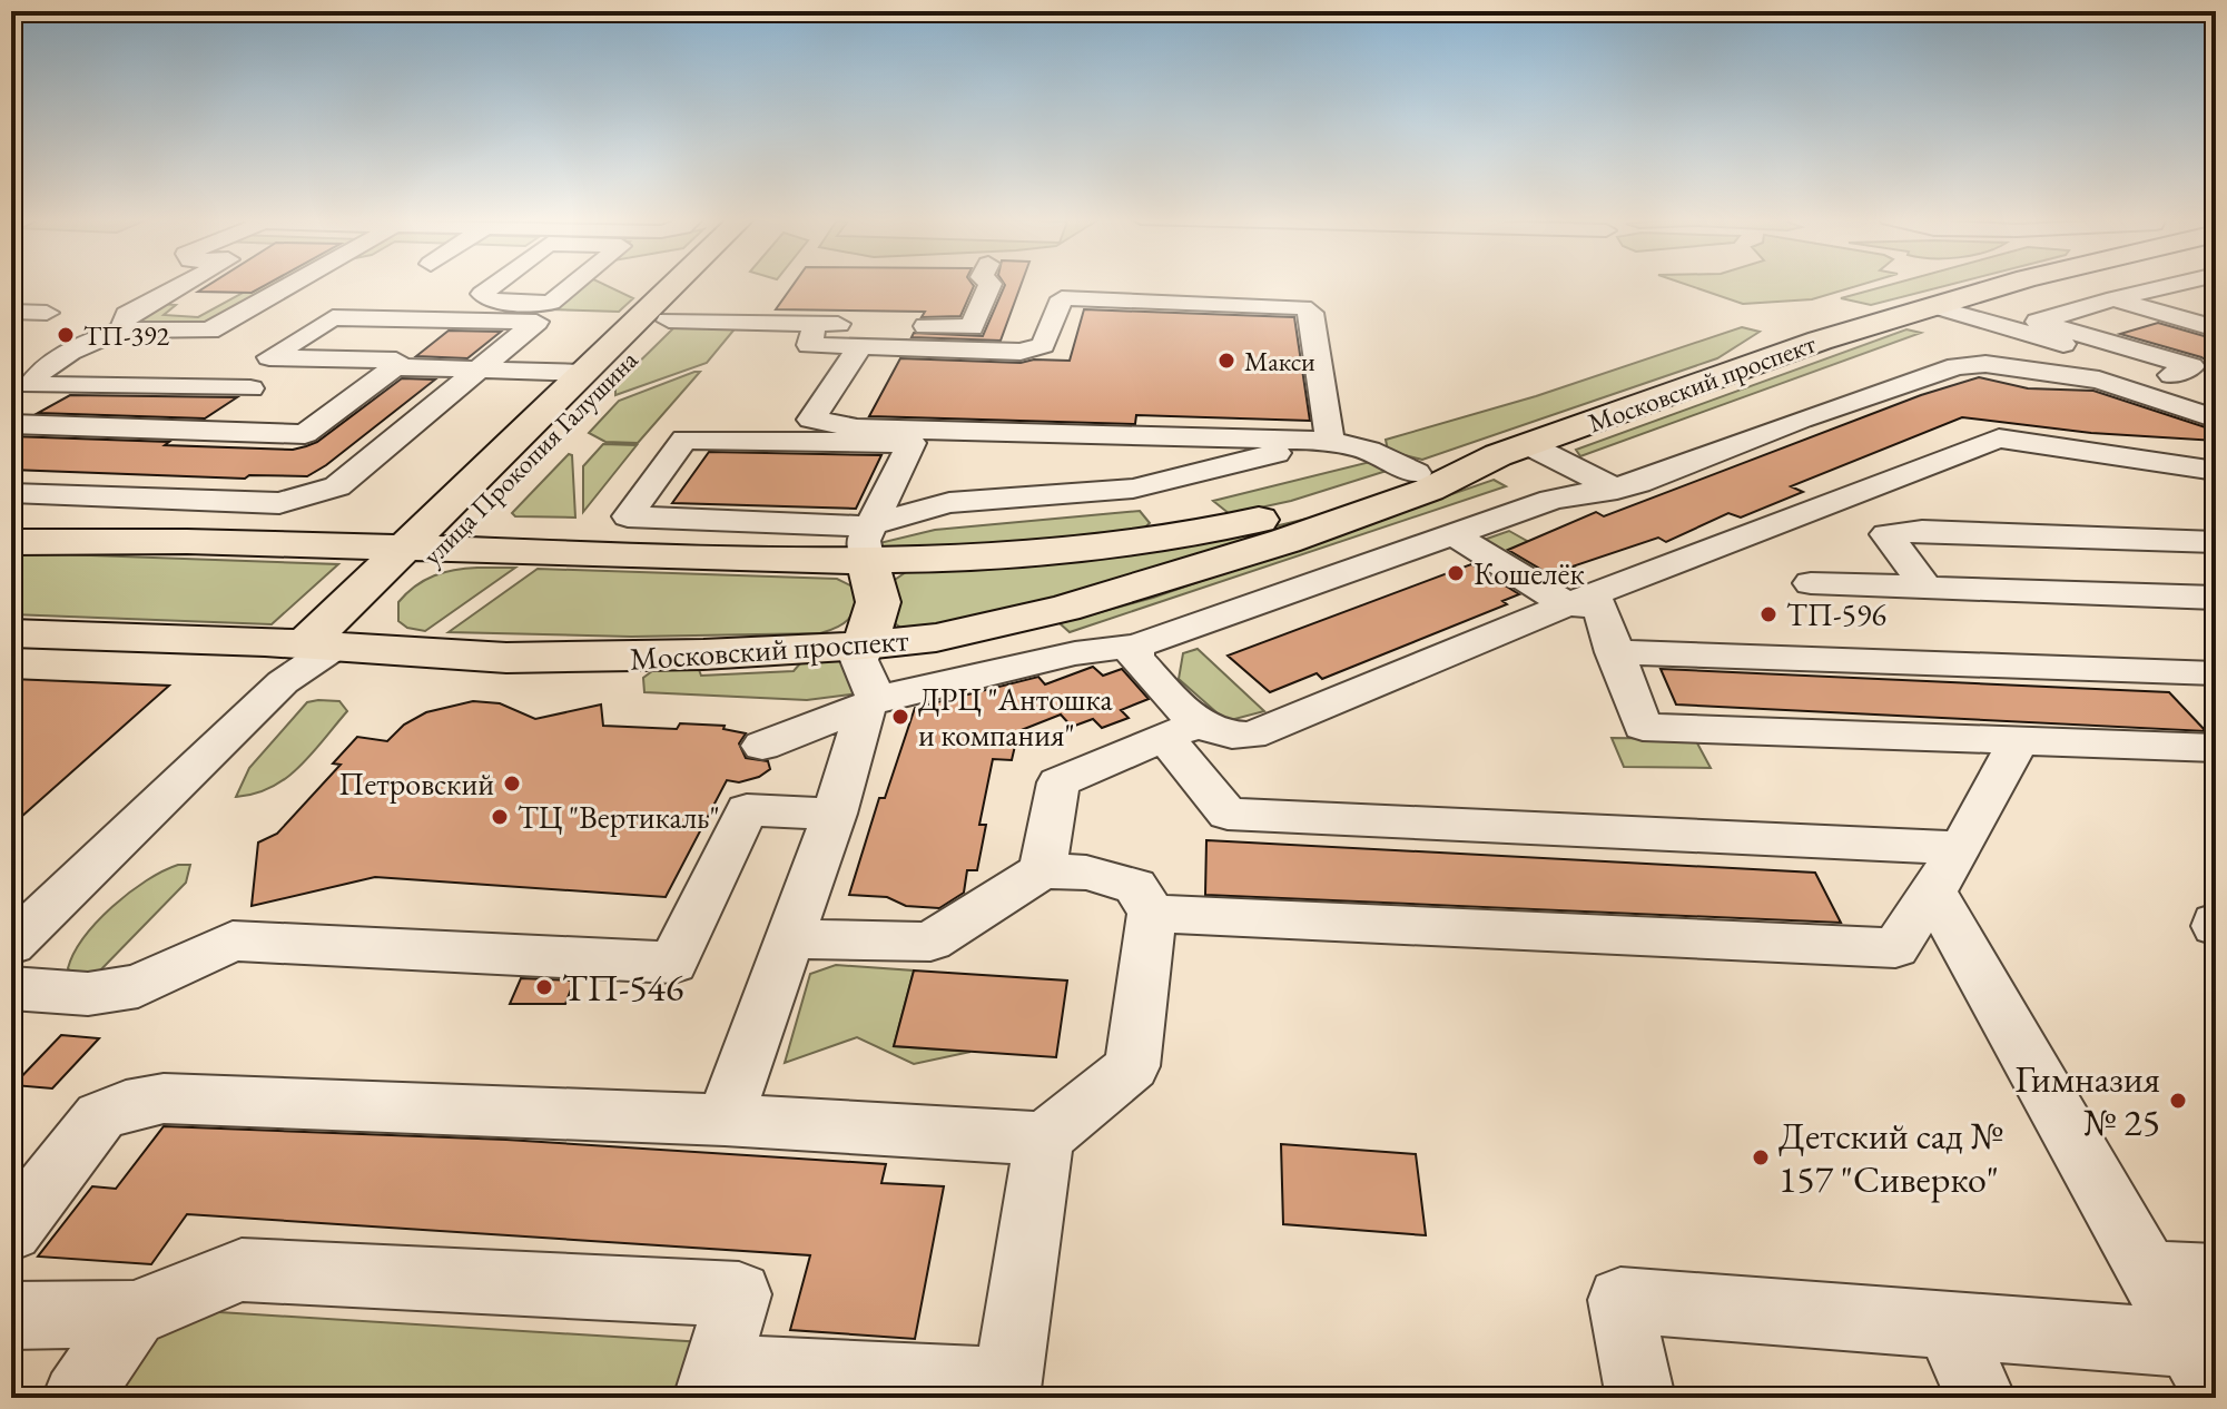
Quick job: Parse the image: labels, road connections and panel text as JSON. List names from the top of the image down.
{
  "streets": {
    "main road": ["Московский проспект", "улица Прокопия Галушина"]
  },
  "crossings": [
    ["Московский проспект", "улица Прокопия Галушина"]
  ],
  "places": [
    "ТП-392",
    "Макси",
    "Кошелёк",
    "ТП-596",
    "ДРЦ \"Антошка и компания\"",
    "Петровский",
    "ТЦ \"Вертикаль\"",
    "ТП-546",
    "Гимназия № 25",
    "Детский сад № 157 \"Сиверко\""
  ]
}
